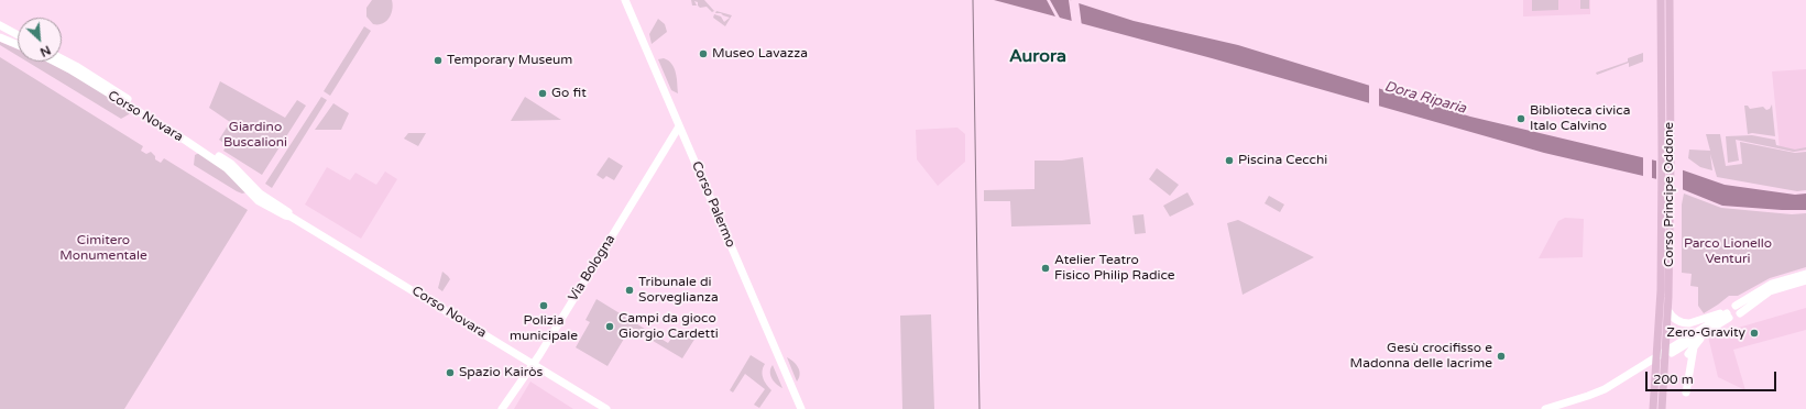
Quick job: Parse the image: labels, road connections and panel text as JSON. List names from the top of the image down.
{
  "streets": {
    "main road": [
      "Corso Novara",
      "Corso Principe Oddone",
      "Corso Palermo",
      "Via Bologna"
    ]
  },
  "crossings": [
    ["Corso Novara", "Via Bologna"],
    ["Corso Palermo", "Via Bologna"]
  ],
  "districts": ["Aurora"],
  "water": ["Dora Riparia"],
  "parks": ["Giardino Buscalioni", "Cimitero Monumentale", "Parco Lionello Venturi"],
  "places": [
    "Museo Lavazza",
    "Temporary Museum",
    "Go fit",
    "Biblioteca civica Italo Calvino",
    "Piscina Cecchi",
    "Atelier Teatro Fisico Philip Radice",
    "Tribunale di Sorveglianza",
    "Polizia municipale",
    "Campi da gioco Giorgio Cardetti",
    "Zero-Gravity",
    "Gesù crocifisso e Madonna delle lacrime",
    "Spazio Kairòs"
  ],
  "scale_bar": "200 m",
  "north": "bottom right"
}
